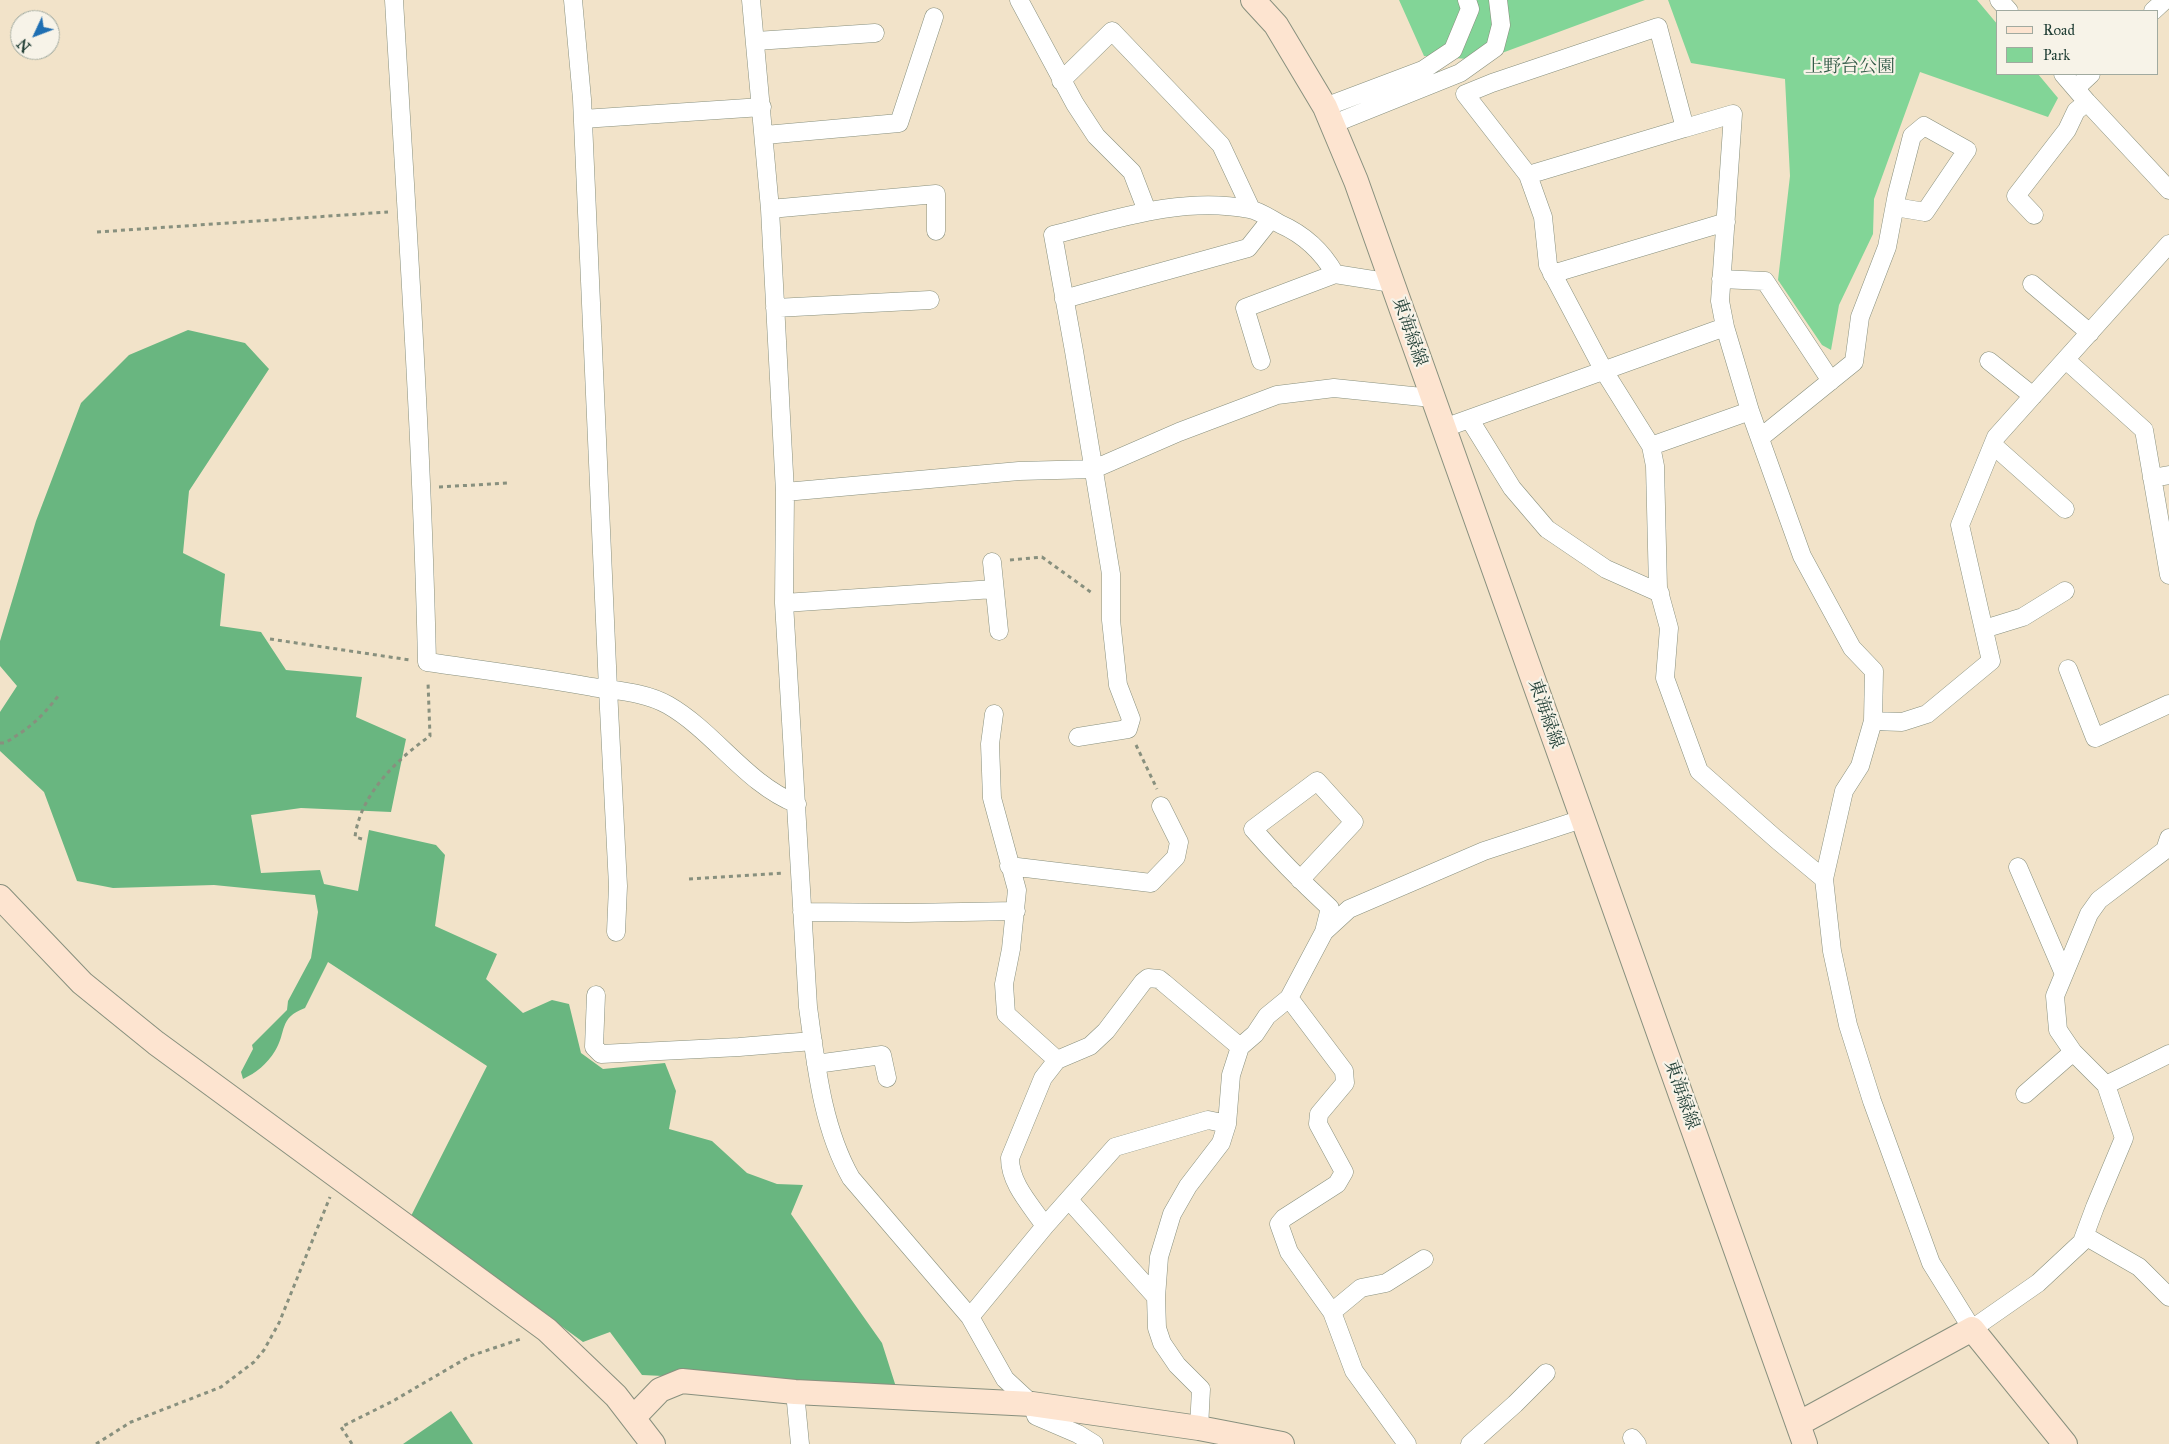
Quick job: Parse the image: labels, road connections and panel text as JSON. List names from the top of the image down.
{
  "streets": {
    "street": ["東海緑線"]
  },
  "parks": ["上野台公園"],
  "legend": ["Road", "Park"],
  "north": "bottom left"
}
